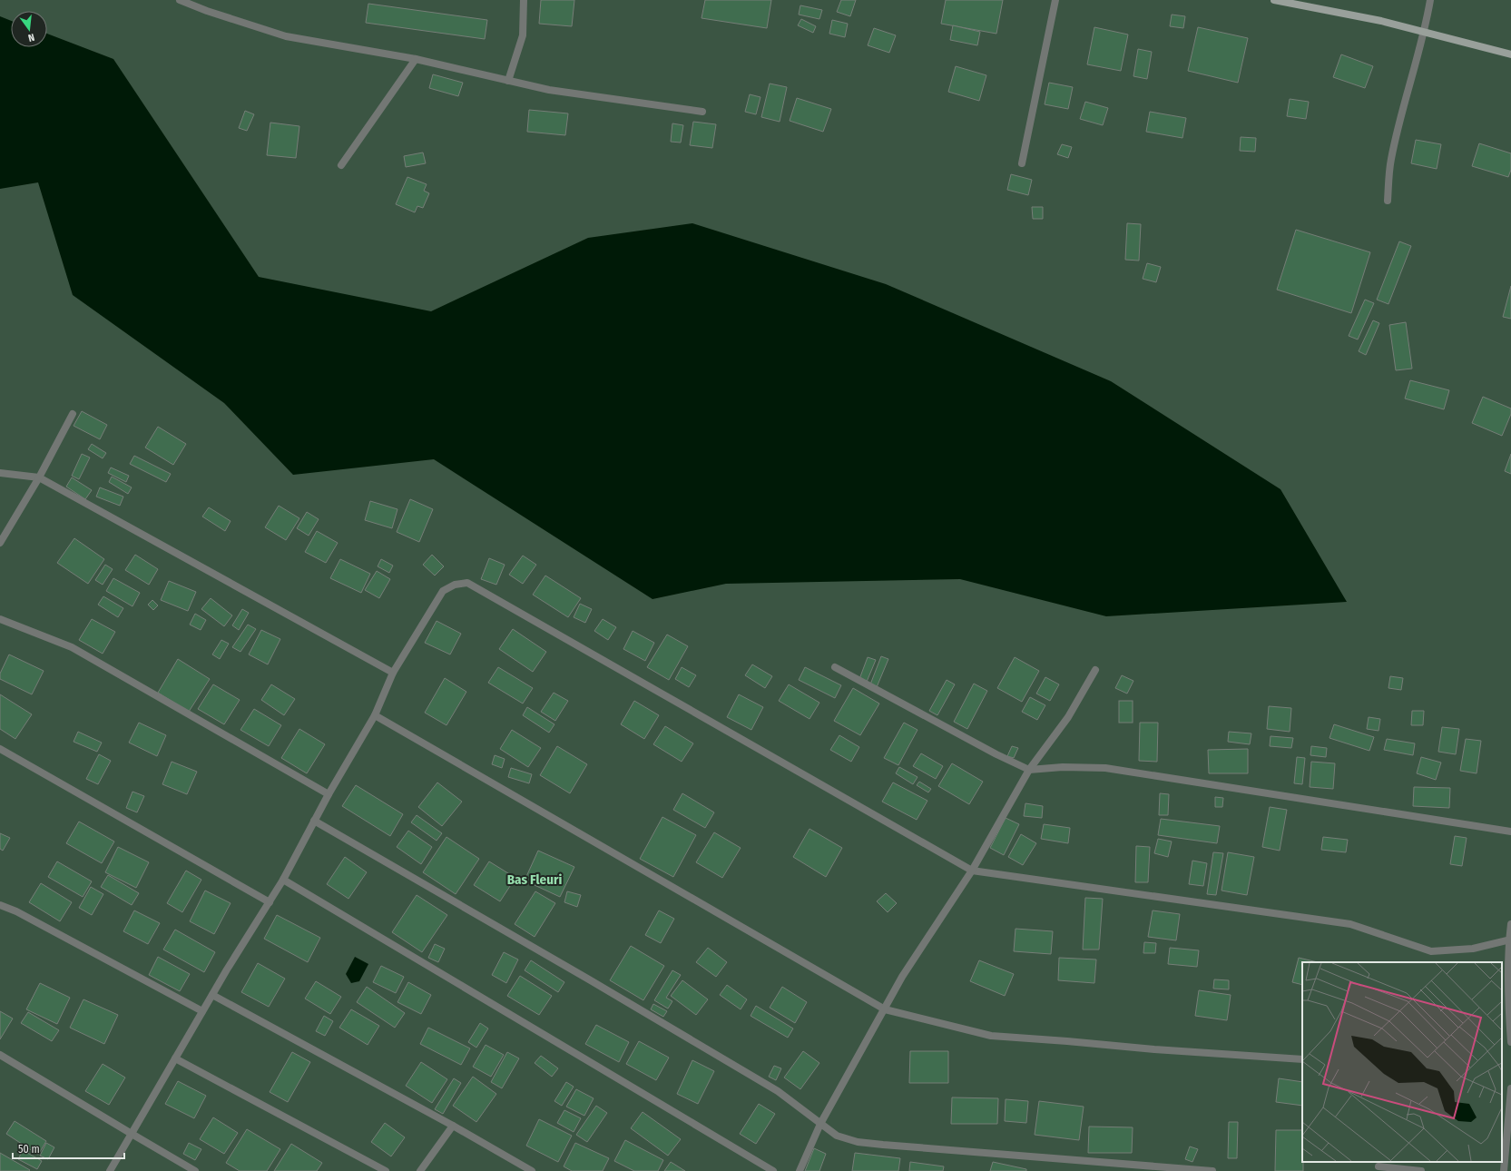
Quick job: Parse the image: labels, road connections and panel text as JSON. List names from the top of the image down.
{
  "districts": ["Bas Fleuri"],
  "scale_bar": "50 m",
  "north": "bottom"
}
